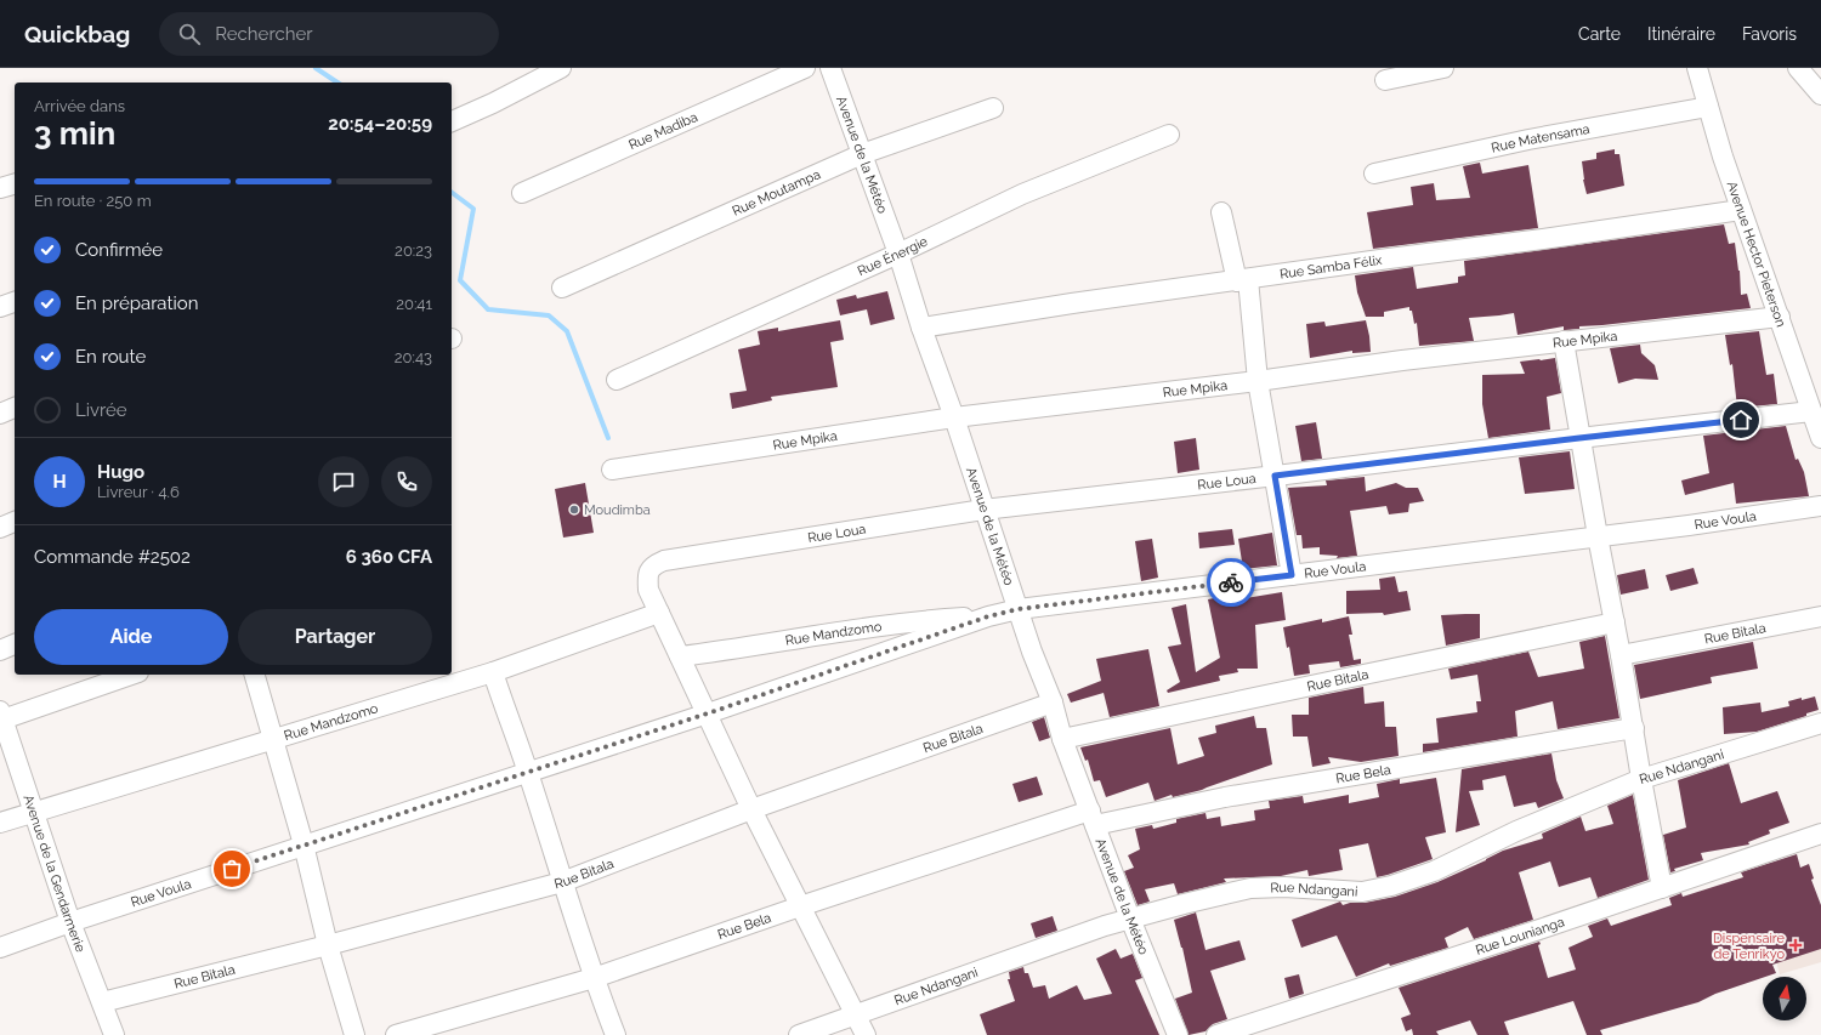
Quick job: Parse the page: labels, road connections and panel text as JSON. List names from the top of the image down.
{
  "streets": {
    "street": [
      "Rue Madiba",
      "Rue Matensama",
      "Avenue de la Météo",
      "Rue Moutampa",
      "Avenue Hector Pieterson",
      "Rue Énergie",
      "Rue Samba Félix",
      "Rue Mpika",
      "Rue Loua",
      "Rue Voula",
      "Rue Mandzomo",
      "Rue Bitala",
      "Rue Ndangani",
      "Rue Bela",
      "Avenue de la Gendarmerie",
      "Rue Lounianga"
    ]
  },
  "crossings": [
    ["Rue Matensama", "Avenue Hector Pieterson"],
    ["Avenue de la Météo", "Rue Moutampa"],
    ["Avenue de la Météo", "Rue Énergie"],
    ["Avenue de la Météo", "Rue Samba Félix"],
    ["Avenue de la Météo", "Rue Mpika"],
    ["Avenue de la Météo", "Rue Loua"],
    ["Avenue de la Météo", "Rue Voula"],
    ["Avenue de la Météo", "Rue Bitala"],
    ["Avenue de la Météo", "Rue Ndangani"],
    ["Avenue de la Météo", "Rue Bela"],
    ["Avenue Hector Pieterson", "Rue Samba Félix"],
    ["Avenue Hector Pieterson", "Rue Mpika"],
    ["Avenue Hector Pieterson", "Rue Loua"],
    ["Rue Loua", "Rue Mandzomo"],
    ["Rue Voula", "Rue Mandzomo"],
    ["Rue Voula", "Avenue de la Gendarmerie"],
    ["Rue Mandzomo", "Avenue de la Gendarmerie"],
    ["Rue Bitala", "Avenue de la Gendarmerie"]
  ],
  "places": {
    "other": ["Moudimba"],
    "health": ["Dispensaire de Tenrikyo"]
  },
  "north": "top",
  "page": {
    "header": "Quickbag",
    "search": "Rechercher",
    "nav": ["Carte", "Itinéraire", "Favoris"],
    "heading": ["3 min", "Arrivée dans", "20:54–20:59"],
    "panel": [
      "Hugo",
      "Livreur · 4.6",
      "Commande #2502",
      "6 360 CFA"
    ],
    "bar": "En route · 250 m",
    "list": [
      ["Confirmée", "20:23"],
      ["En préparation", "20:41"],
      ["En route", "20:43"],
      "Livrée"
    ],
    "round": "H",
    "buttons": ["Aide", "Partager"]
  }
}
